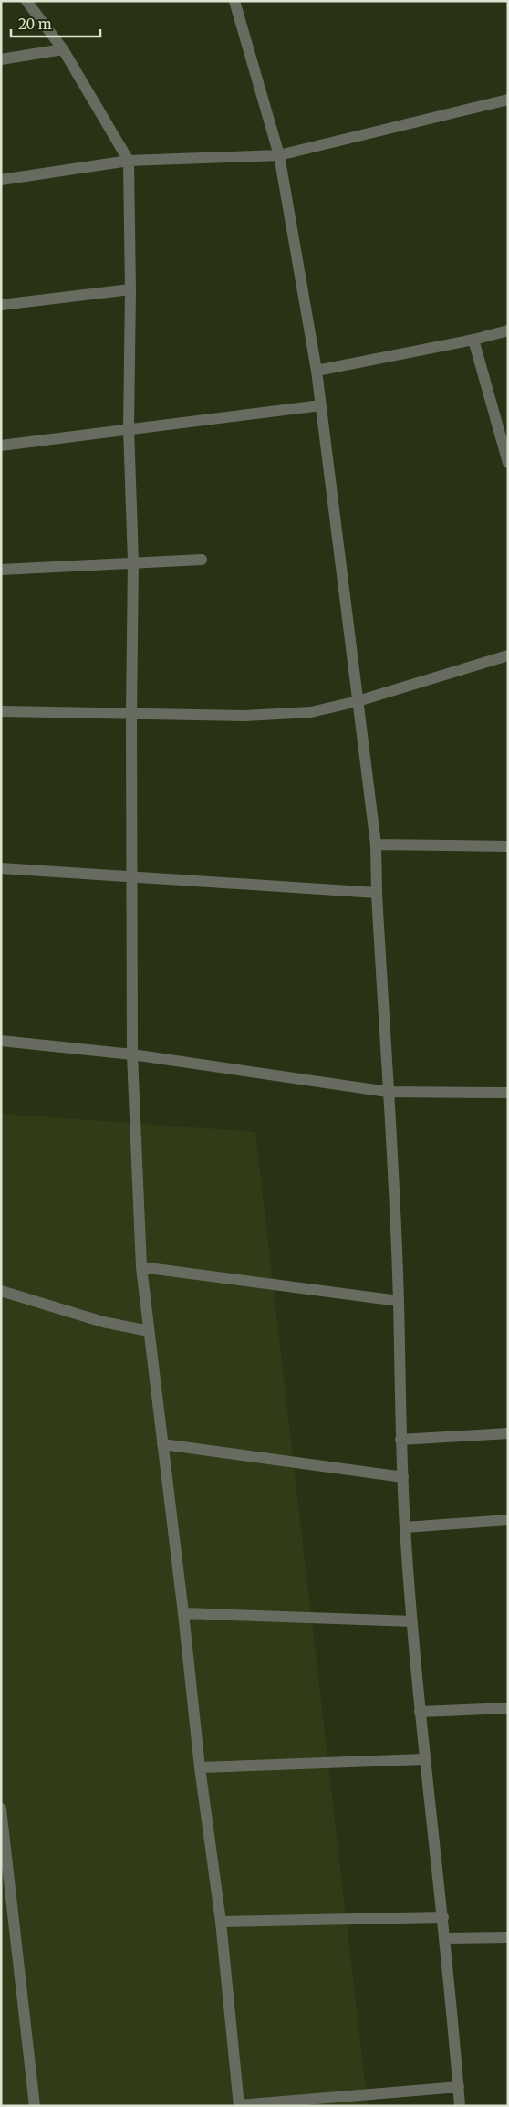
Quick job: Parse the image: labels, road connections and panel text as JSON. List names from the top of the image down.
{
  "scale_bar": "20 m"
}
